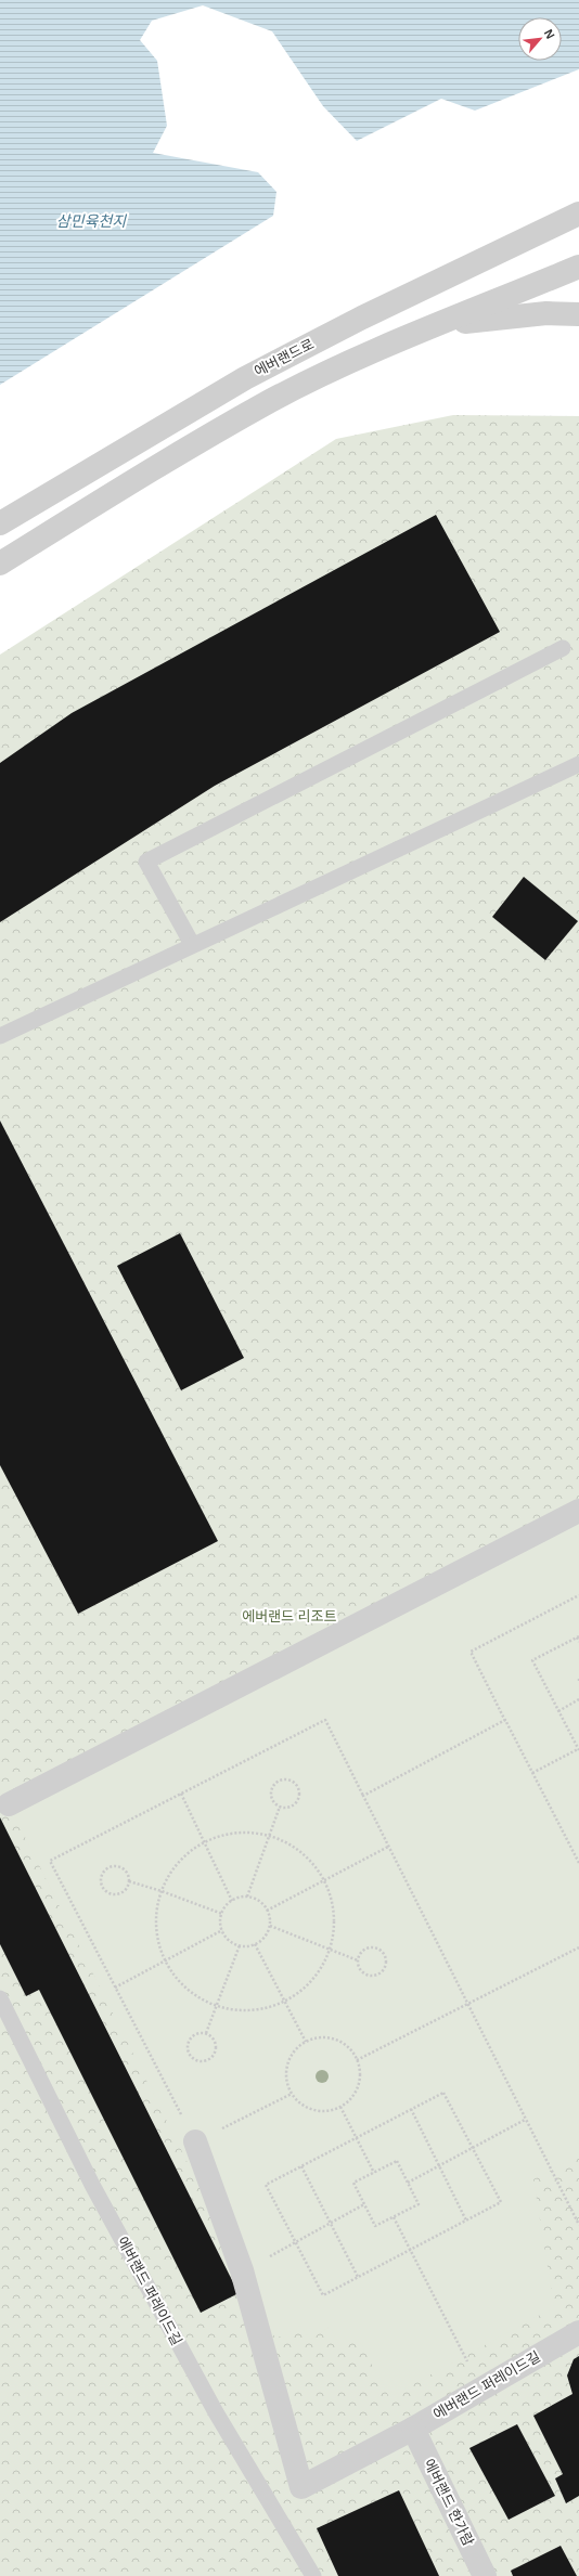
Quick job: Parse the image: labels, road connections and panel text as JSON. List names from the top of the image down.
{
  "streets": {
    "street": ["에버랜드로", "에버랜드 퍼레이드길", "에버랜드 한가람"]
  },
  "crossings": [
    ["에버랜드 퍼레이드길", "에버랜드 한가람"]
  ],
  "water": ["삼민육천지"],
  "parks": ["에버랜드 리조트"],
  "north": "top right"
}
